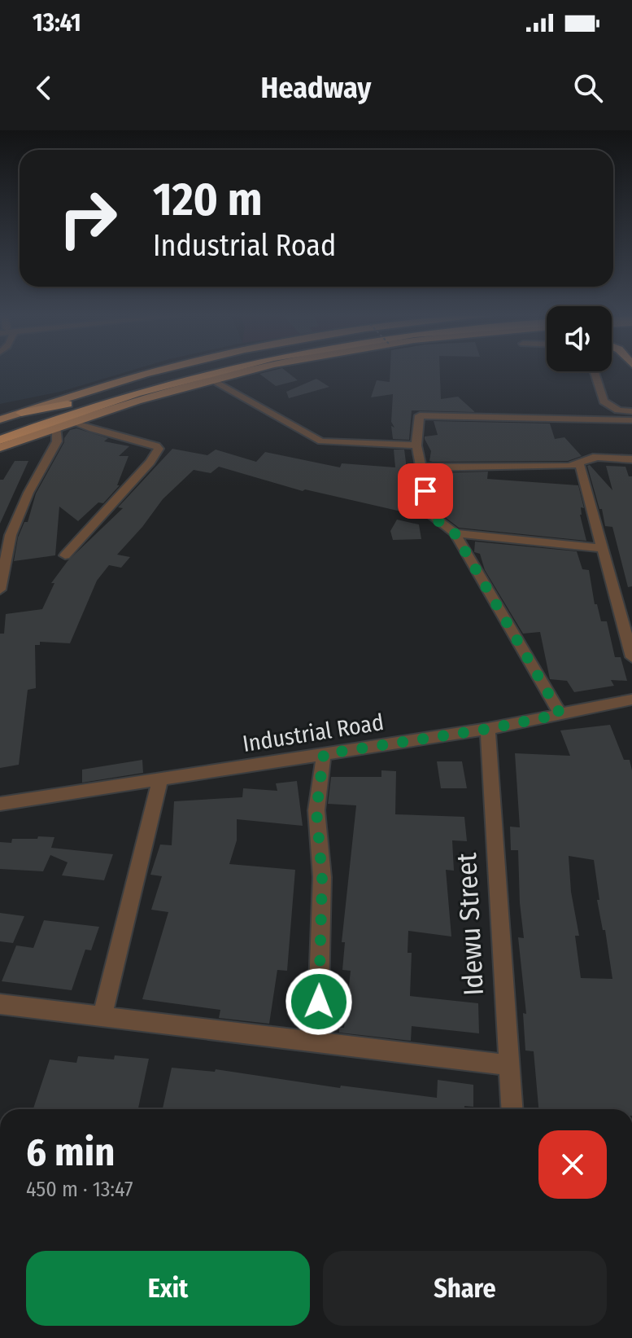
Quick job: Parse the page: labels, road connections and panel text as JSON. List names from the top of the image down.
{
  "streets": {
    "street": ["Industrial Road", "Idewu Street"]
  },
  "crossings": [
    ["Industrial Road", "Idewu Street"]
  ],
  "page": {
    "status": "13:41",
    "header": "Headway",
    "turn": ["120 m", "Industrial Road"],
    "heading": ["6 min", "450 m · 13:47"],
    "buttons": ["Exit", "Share"]
  }
}
